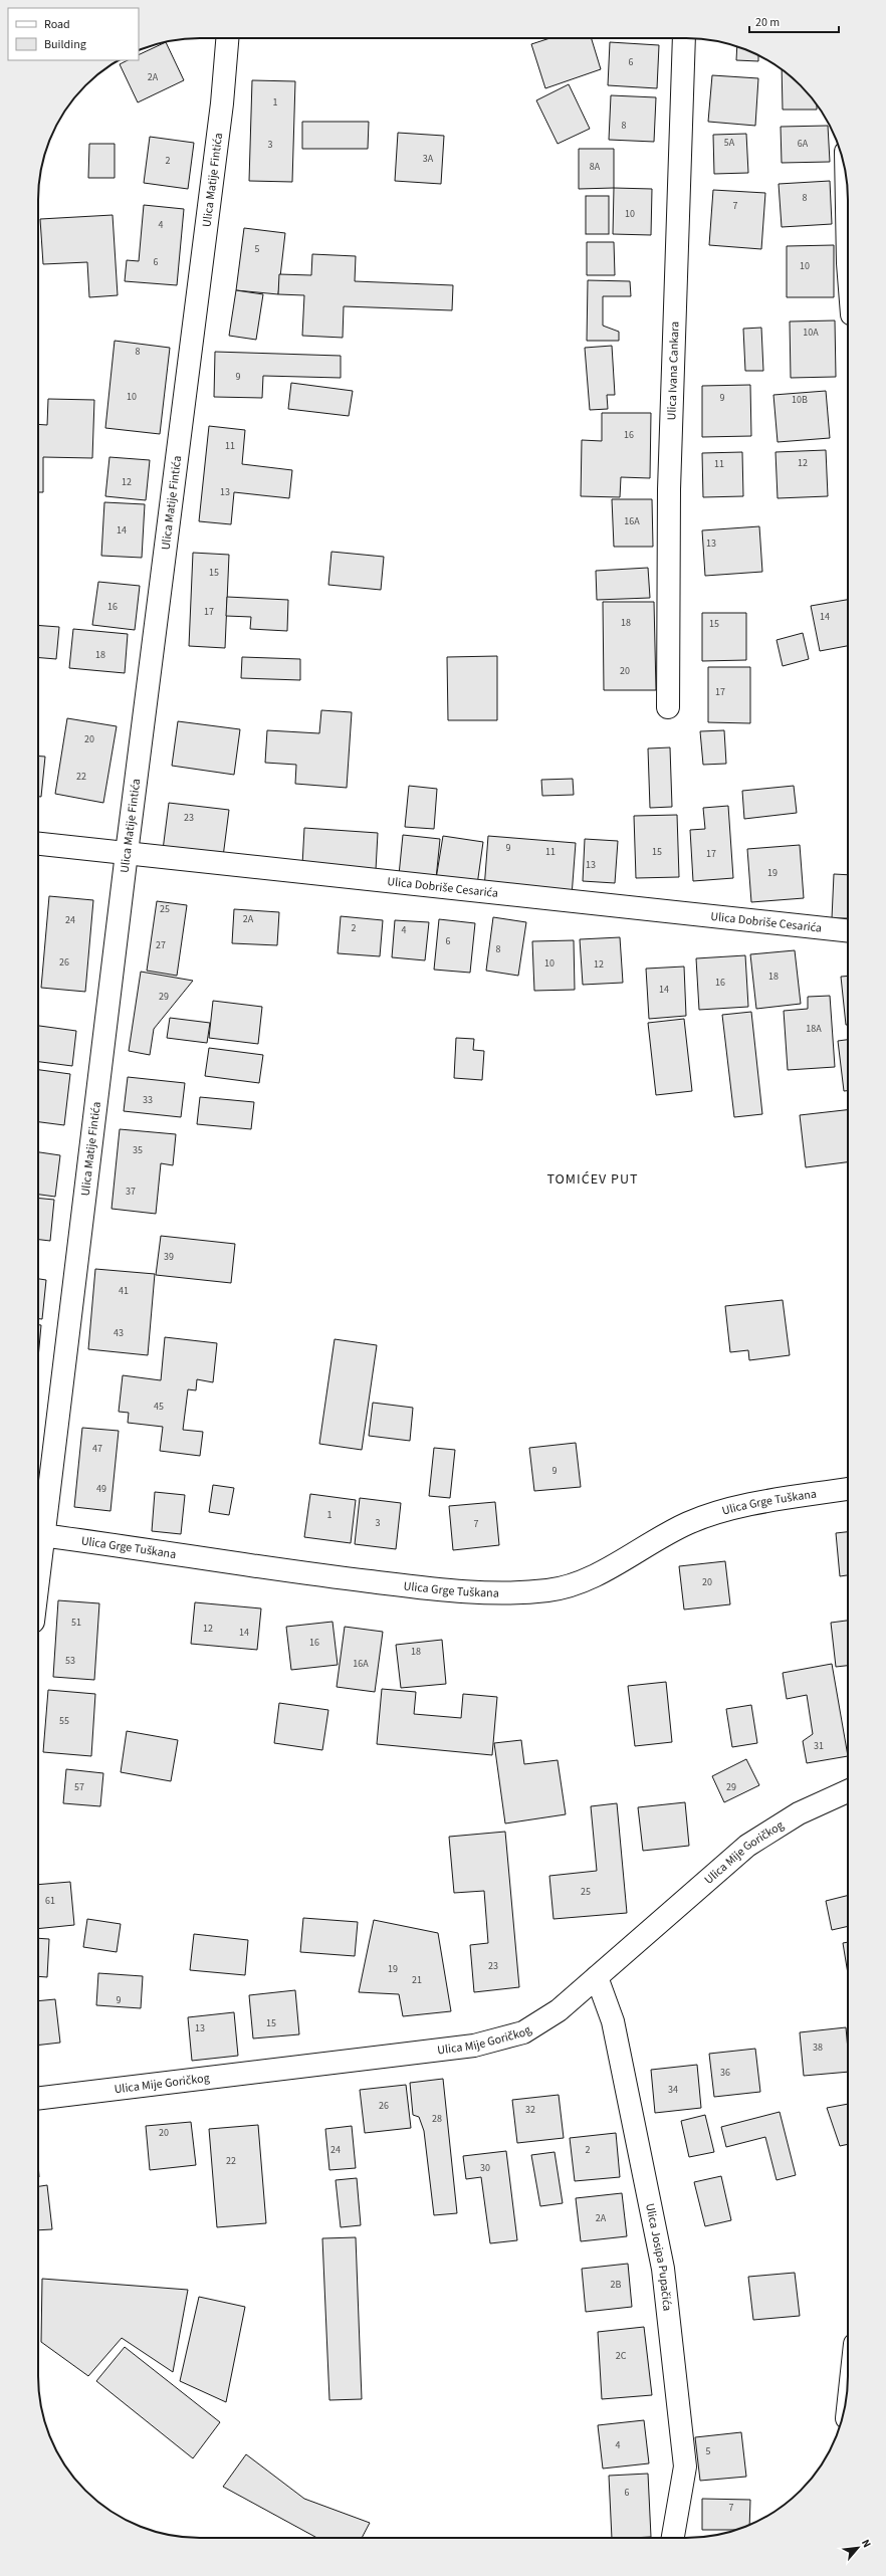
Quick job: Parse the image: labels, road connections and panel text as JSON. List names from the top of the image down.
{
  "streets": {
    "street": [
      "Ulica Matije Fintića",
      "Ulica Ivana Cankara",
      "Ulica Dobriše Cesarića",
      "Ulica Grge Tuškana",
      "Ulica Mije Goričkog",
      "Ulica Josipa Pupačića"
    ]
  },
  "crossings": [
    ["Ulica Matije Fintića", "Ulica Dobriše Cesarića"],
    ["Ulica Matije Fintića", "Ulica Grge Tuškana"],
    ["Ulica Mije Goričkog", "Ulica Josipa Pupačića"]
  ],
  "districts": ["TOMIĆEV PUT"],
  "house_numbers": [
    "6",
    "2A",
    "1",
    "8",
    "5A",
    "6A",
    "3",
    "3A",
    "2",
    "8A",
    "8",
    "7",
    "10",
    "4",
    "5",
    "6",
    "10",
    "10A",
    "8",
    "9",
    "10",
    "9",
    "10B",
    "16",
    "11",
    "12",
    "11",
    "12",
    "13",
    "16A",
    "14",
    "13",
    "15",
    "16",
    "17",
    "14",
    "18",
    "15",
    "18",
    "20",
    "17",
    "20",
    "22",
    "23",
    "9",
    "11",
    "15",
    "17",
    "13",
    "19",
    "25",
    "2A",
    "24",
    "2",
    "4",
    "6",
    "27",
    "8",
    "26",
    "10",
    "12",
    "18",
    "16",
    "14",
    "29",
    "18A",
    "33",
    "35",
    "37",
    "39",
    "41",
    "43",
    "45",
    "47",
    "9",
    "49",
    "1",
    "3",
    "7",
    "20",
    "51",
    "12",
    "14",
    "16",
    "18",
    "53",
    "16A",
    "55",
    "31",
    "57",
    "29",
    "25",
    "61",
    "23",
    "19",
    "21",
    "9",
    "15",
    "13",
    "38",
    "36",
    "34",
    "26",
    "32",
    "28",
    "20",
    "24",
    "2",
    "22",
    "30",
    "2A",
    "2B",
    "2C",
    "4",
    "5",
    "6",
    "7"
  ],
  "legend": ["Road", "Building"],
  "scale_bar": "20 m",
  "north": "top right"
}
